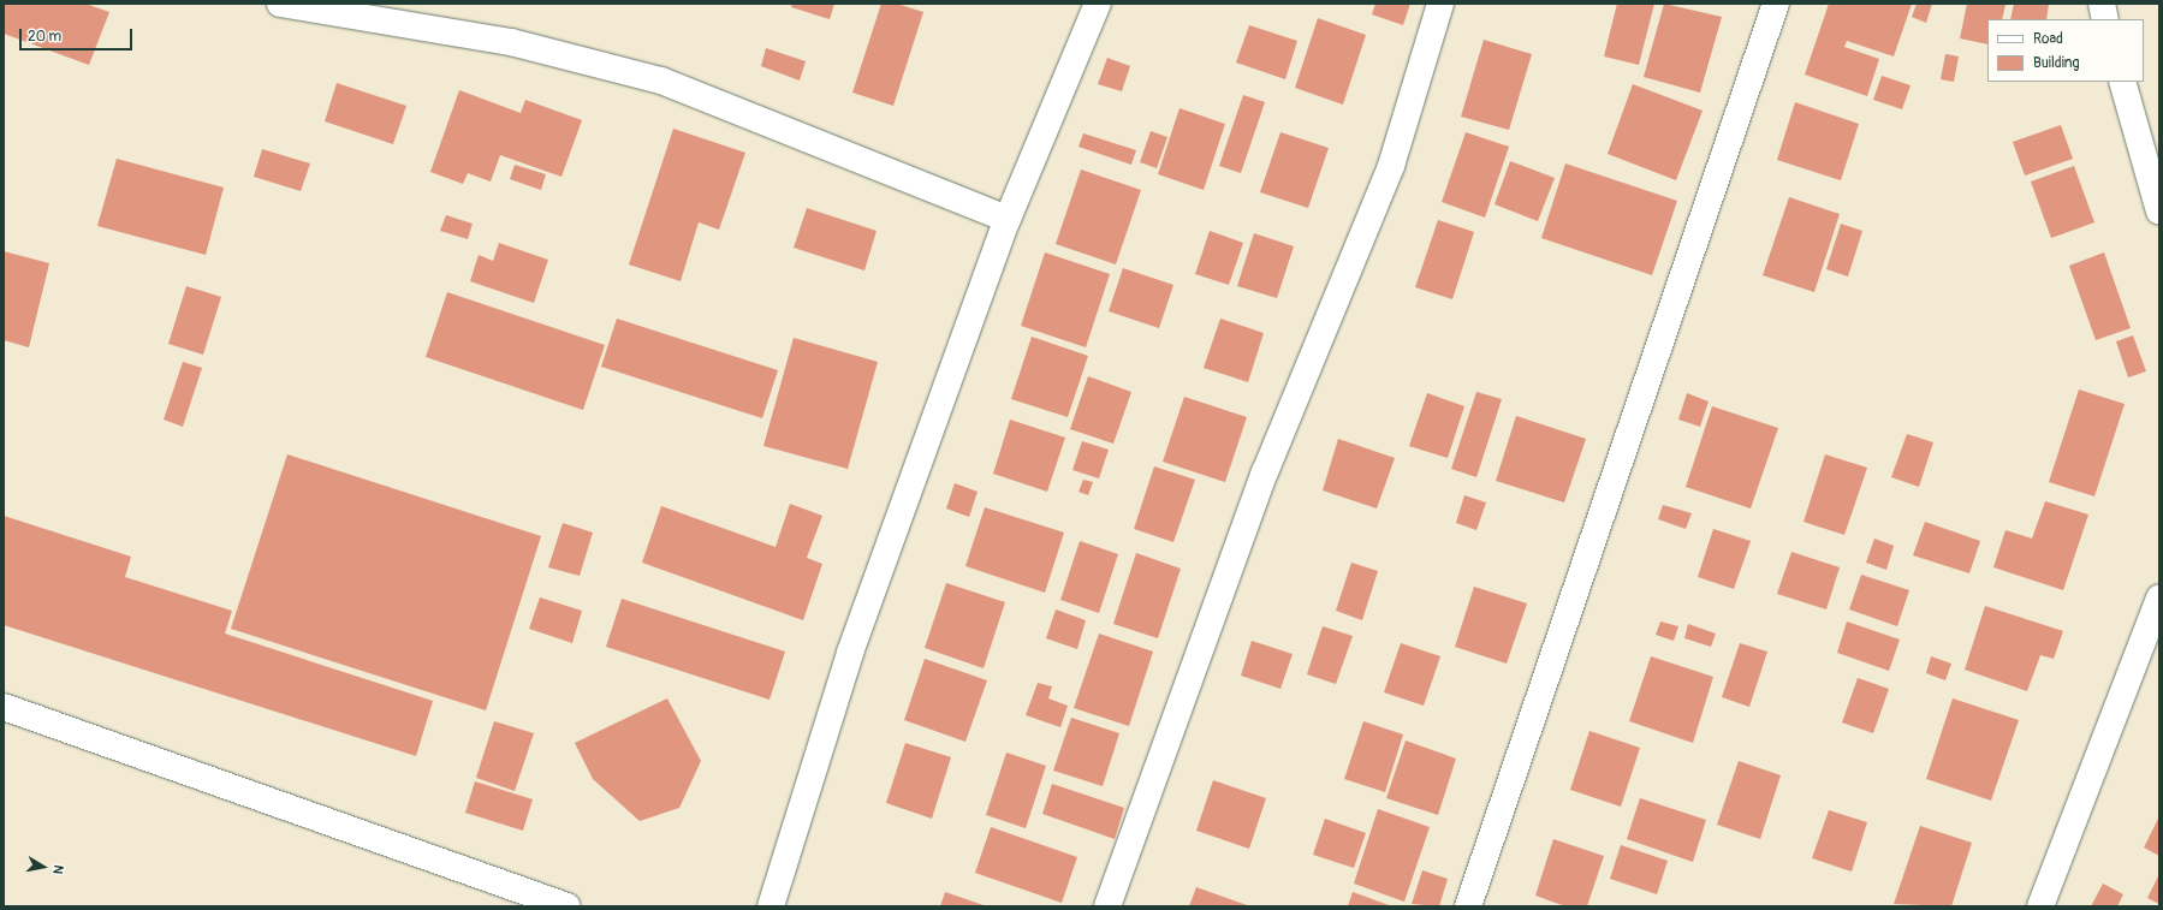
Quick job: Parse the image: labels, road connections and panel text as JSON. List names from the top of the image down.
{
  "legend": ["Road", "Building"],
  "scale_bar": "20 m",
  "north": "right"
}
